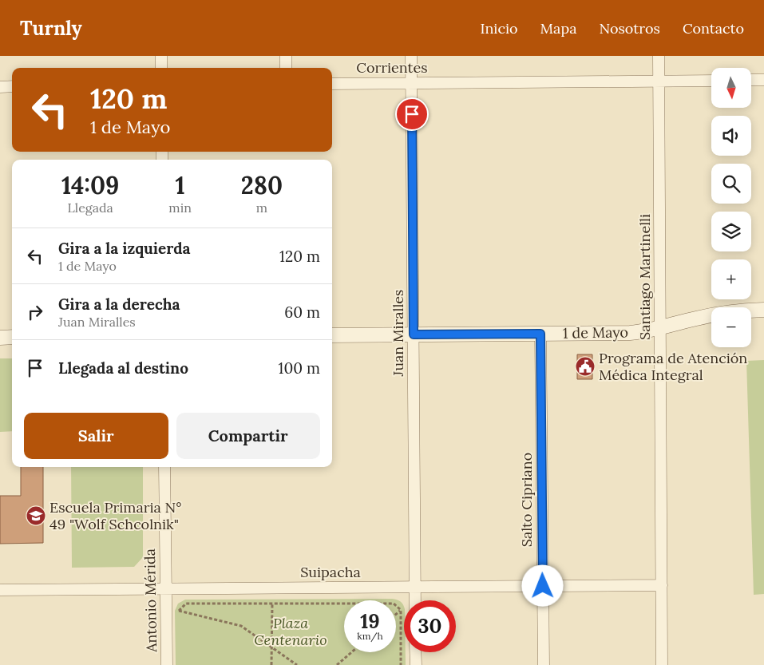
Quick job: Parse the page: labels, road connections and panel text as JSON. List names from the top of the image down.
{
  "streets": {
    "street": [
      "Corrientes",
      "Santiago Martinelli",
      "Juan Miralles",
      "1 de Mayo",
      "Salto Cipriano",
      "Suipacha",
      "Antonio Mérida"
    ]
  },
  "crossings": [
    ["Corrientes", "Santiago Martinelli"],
    ["Corrientes", "Juan Miralles"],
    ["Santiago Martinelli", "1 de Mayo"],
    ["Santiago Martinelli", "Suipacha"],
    ["Juan Miralles", "1 de Mayo"],
    ["Juan Miralles", "Suipacha"],
    ["1 de Mayo", "Salto Cipriano"],
    ["Salto Cipriano", "Suipacha"],
    ["Suipacha", "Antonio Mérida"]
  ],
  "parks": ["Plaza Centenario"],
  "places": {
    "public building": ["Programa de Atención Médica Integral"],
    "school or university": ["Escuela Primaria N° 49 \"Wolf Schcolnik\""]
  },
  "north": "bottom",
  "page": {
    "header": "Turnly",
    "nav": [
      "Inicio",
      "Mapa",
      "Nosotros",
      "Contacto"
    ],
    "map_buttons": ["+", "−"],
    "turn": ["120 m", "1 de Mayo"],
    "eta": [
      "14:09",
      "Llegada",
      "1",
      "min",
      "280",
      "m"
    ],
    "list": [
      {
        "name": "Gira a la izquierda",
        "note": "1 de Mayo",
        "value": "120 m"
      },
      {
        "name": "Gira a la derecha",
        "note": "Juan Miralles",
        "value": "60 m"
      },
      {
        "name": "Llegada al destino",
        "value": "100 m"
      }
    ],
    "buttons": ["Salir", "Compartir"],
    "speed": "19 km/h",
    "limit": "30"
  }
}
